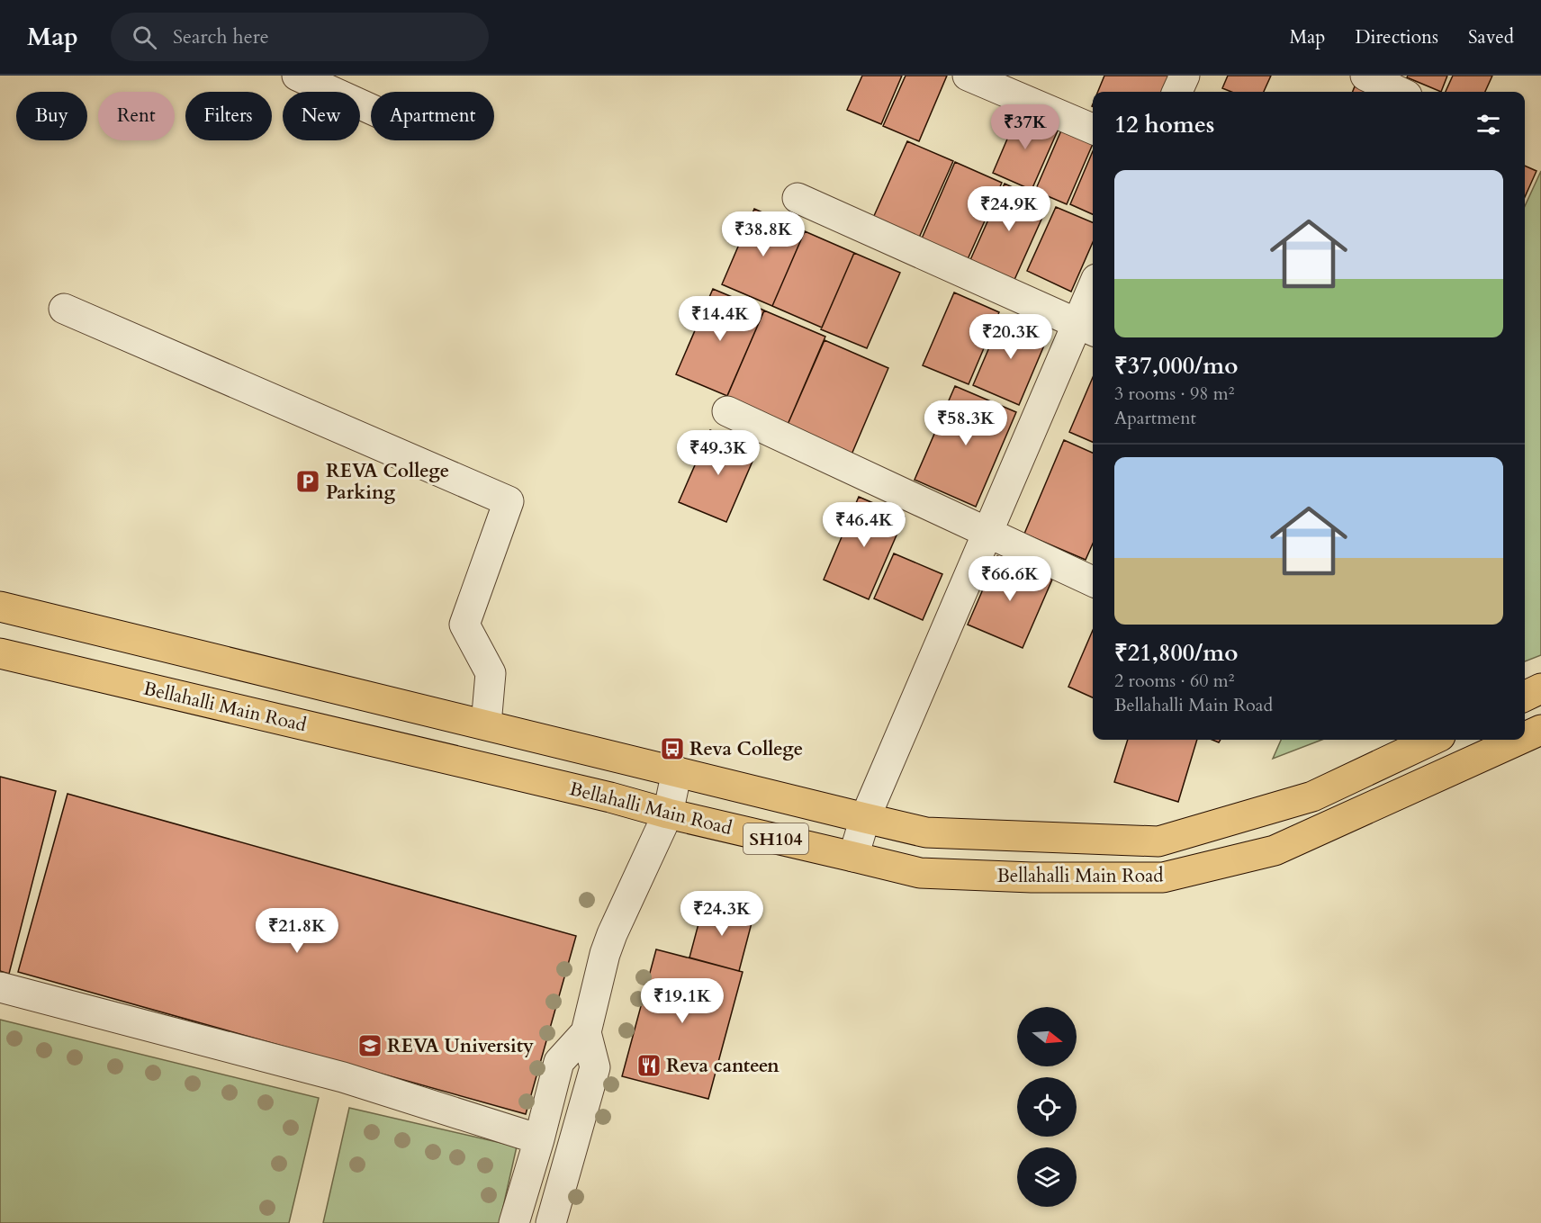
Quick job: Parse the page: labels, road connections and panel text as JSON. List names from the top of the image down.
{
  "streets": {
    "main road": ["Bellahalli Main Road", "SH104"]
  },
  "places": {
    "parking": ["REVA College Parking"],
    "bus stop": ["Reva College"],
    "school or university": ["REVA University"],
    "restaurant": ["Reva canteen"]
  },
  "north": "right",
  "page": {
    "header": "Map",
    "search": "Search here",
    "nav": ["Map", "Directions", "Saved"],
    "chip": [
      "Buy",
      "Rent",
      "Filters",
      "New",
      "Apartment"
    ],
    "heading": "12 homes",
    "price": [
      "₹37K",
      "₹24.9K",
      "₹38.8K",
      "₹14.4K",
      "₹20.3K",
      "₹58.3K",
      "₹49.3K",
      "₹46.4K",
      "₹66.6K",
      "₹24.3K",
      "₹21.8K",
      "₹19.1K"
    ],
    "list": [
      {
        "name": "₹37,000/mo",
        "note": "3 rooms · 98 m² · Apartment"
      },
      {
        "name": "₹21,800/mo",
        "note": "2 rooms · 60 m² · Bellahalli Main Road"
      }
    ]
  }
}
